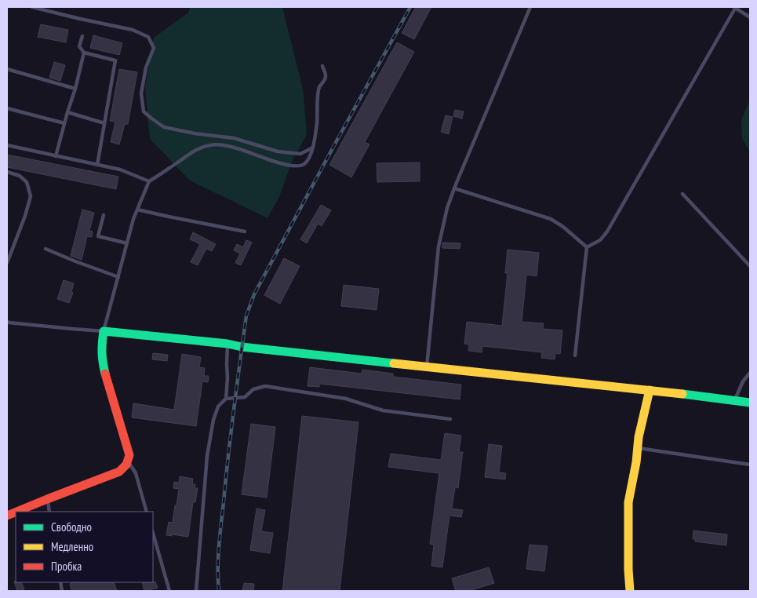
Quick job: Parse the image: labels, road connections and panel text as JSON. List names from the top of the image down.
{
  "legend": ["Свободно", "Медленно", "Пробка"]
}
